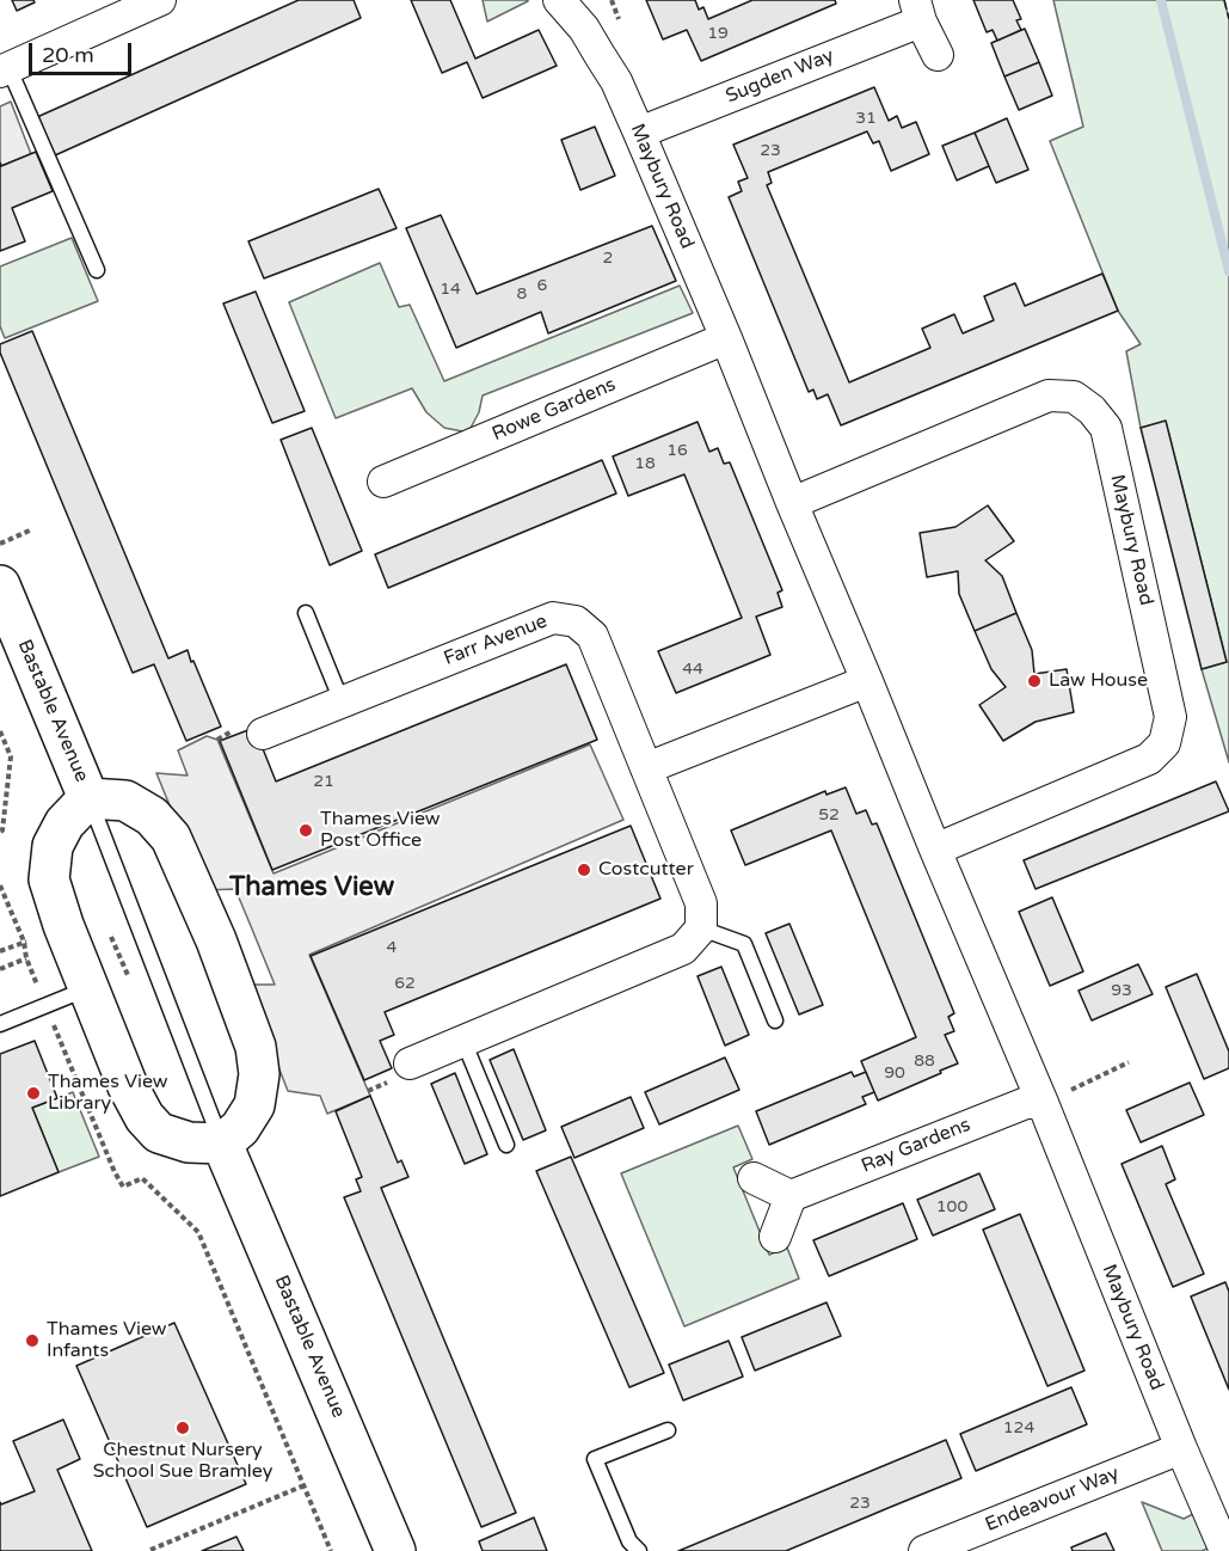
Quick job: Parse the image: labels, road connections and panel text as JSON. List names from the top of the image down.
{
  "streets": {
    "street": [
      "Sugden Way",
      "Maybury Road",
      "Rowe Gardens",
      "Farr Avenue",
      "Bastable Avenue",
      "Ray Gardens",
      "Endeavour Way"
    ]
  },
  "crossings": [
    ["Sugden Way", "Maybury Road"],
    ["Maybury Road", "Rowe Gardens"],
    ["Maybury Road", "Ray Gardens"],
    ["Maybury Road", "Endeavour Way"]
  ],
  "districts": ["Thames View"],
  "places": [
    "Law House",
    "Thames View Post Office",
    "Costcutter",
    "Thames View Library",
    "Thames View Infants",
    "Chestnut Nursery School Sue Bramley"
  ],
  "house_numbers": [
    "19",
    "31",
    "23",
    "2",
    "6",
    "14",
    "8",
    "16",
    "18",
    "44",
    "21",
    "52",
    "4",
    "62",
    "93",
    "88",
    "90",
    "100",
    "124",
    "23"
  ],
  "scale_bar": "20 m"
}
